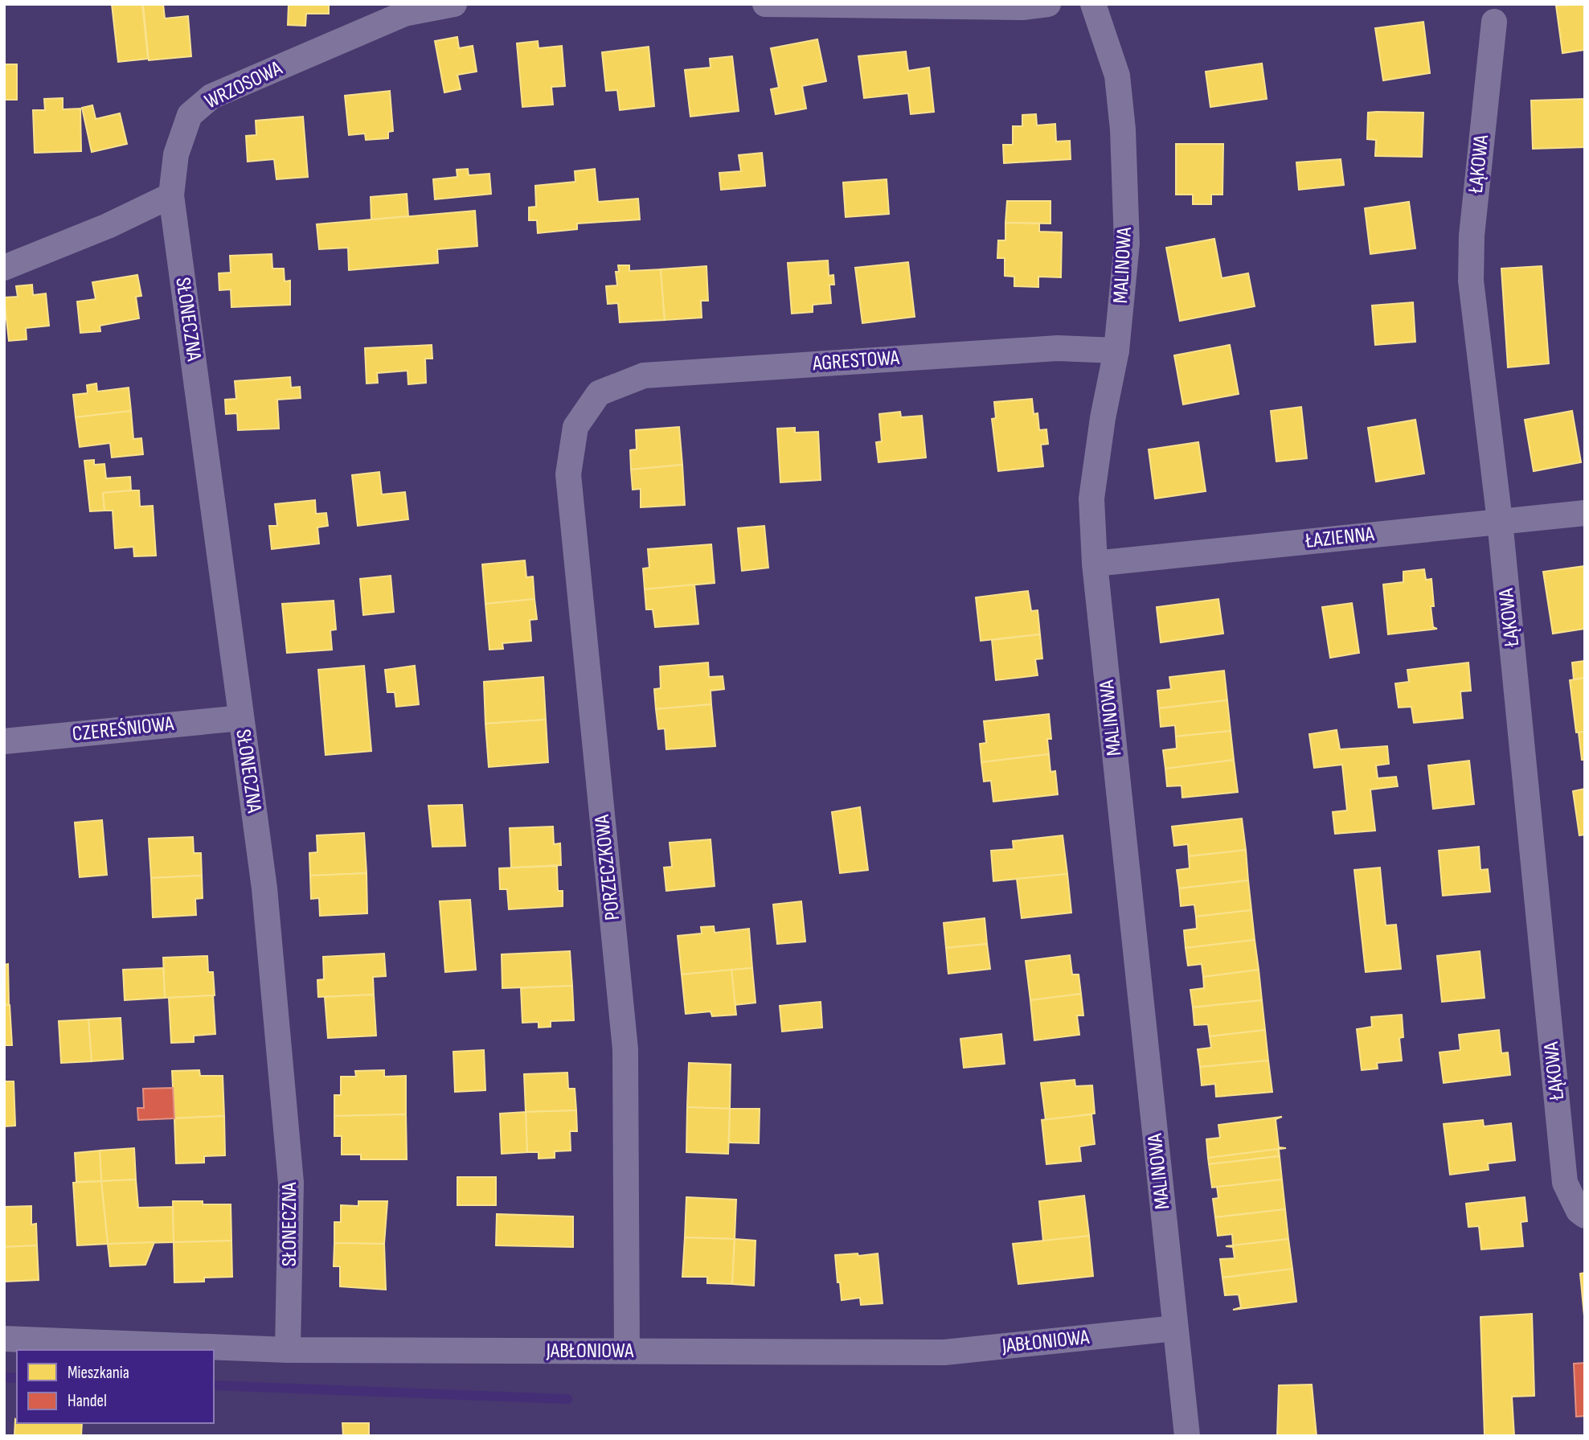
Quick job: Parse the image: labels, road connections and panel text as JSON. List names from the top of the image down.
{
  "streets": {
    "street": [
      "WRZOSOWA",
      "ŁĄKOWA",
      "MALINOWA",
      "SŁONECZNA",
      "AGRESTOWA",
      "ŁAZIENNA",
      "CZEREŚNIOWA",
      "PORZECZKOWA",
      "JABŁONIOWA"
    ]
  },
  "crossings": [
    ["WRZOSOWA", "SŁONECZNA"],
    ["ŁĄKOWA", "ŁAZIENNA"],
    ["MALINOWA", "AGRESTOWA"],
    ["MALINOWA", "ŁAZIENNA"],
    ["MALINOWA", "JABŁONIOWA"],
    ["SŁONECZNA", "CZEREŚNIOWA"],
    ["SŁONECZNA", "JABŁONIOWA"],
    ["AGRESTOWA", "PORZECZKOWA"],
    ["PORZECZKOWA", "JABŁONIOWA"]
  ],
  "legend": ["Mieszkania", "Handel"]
}
